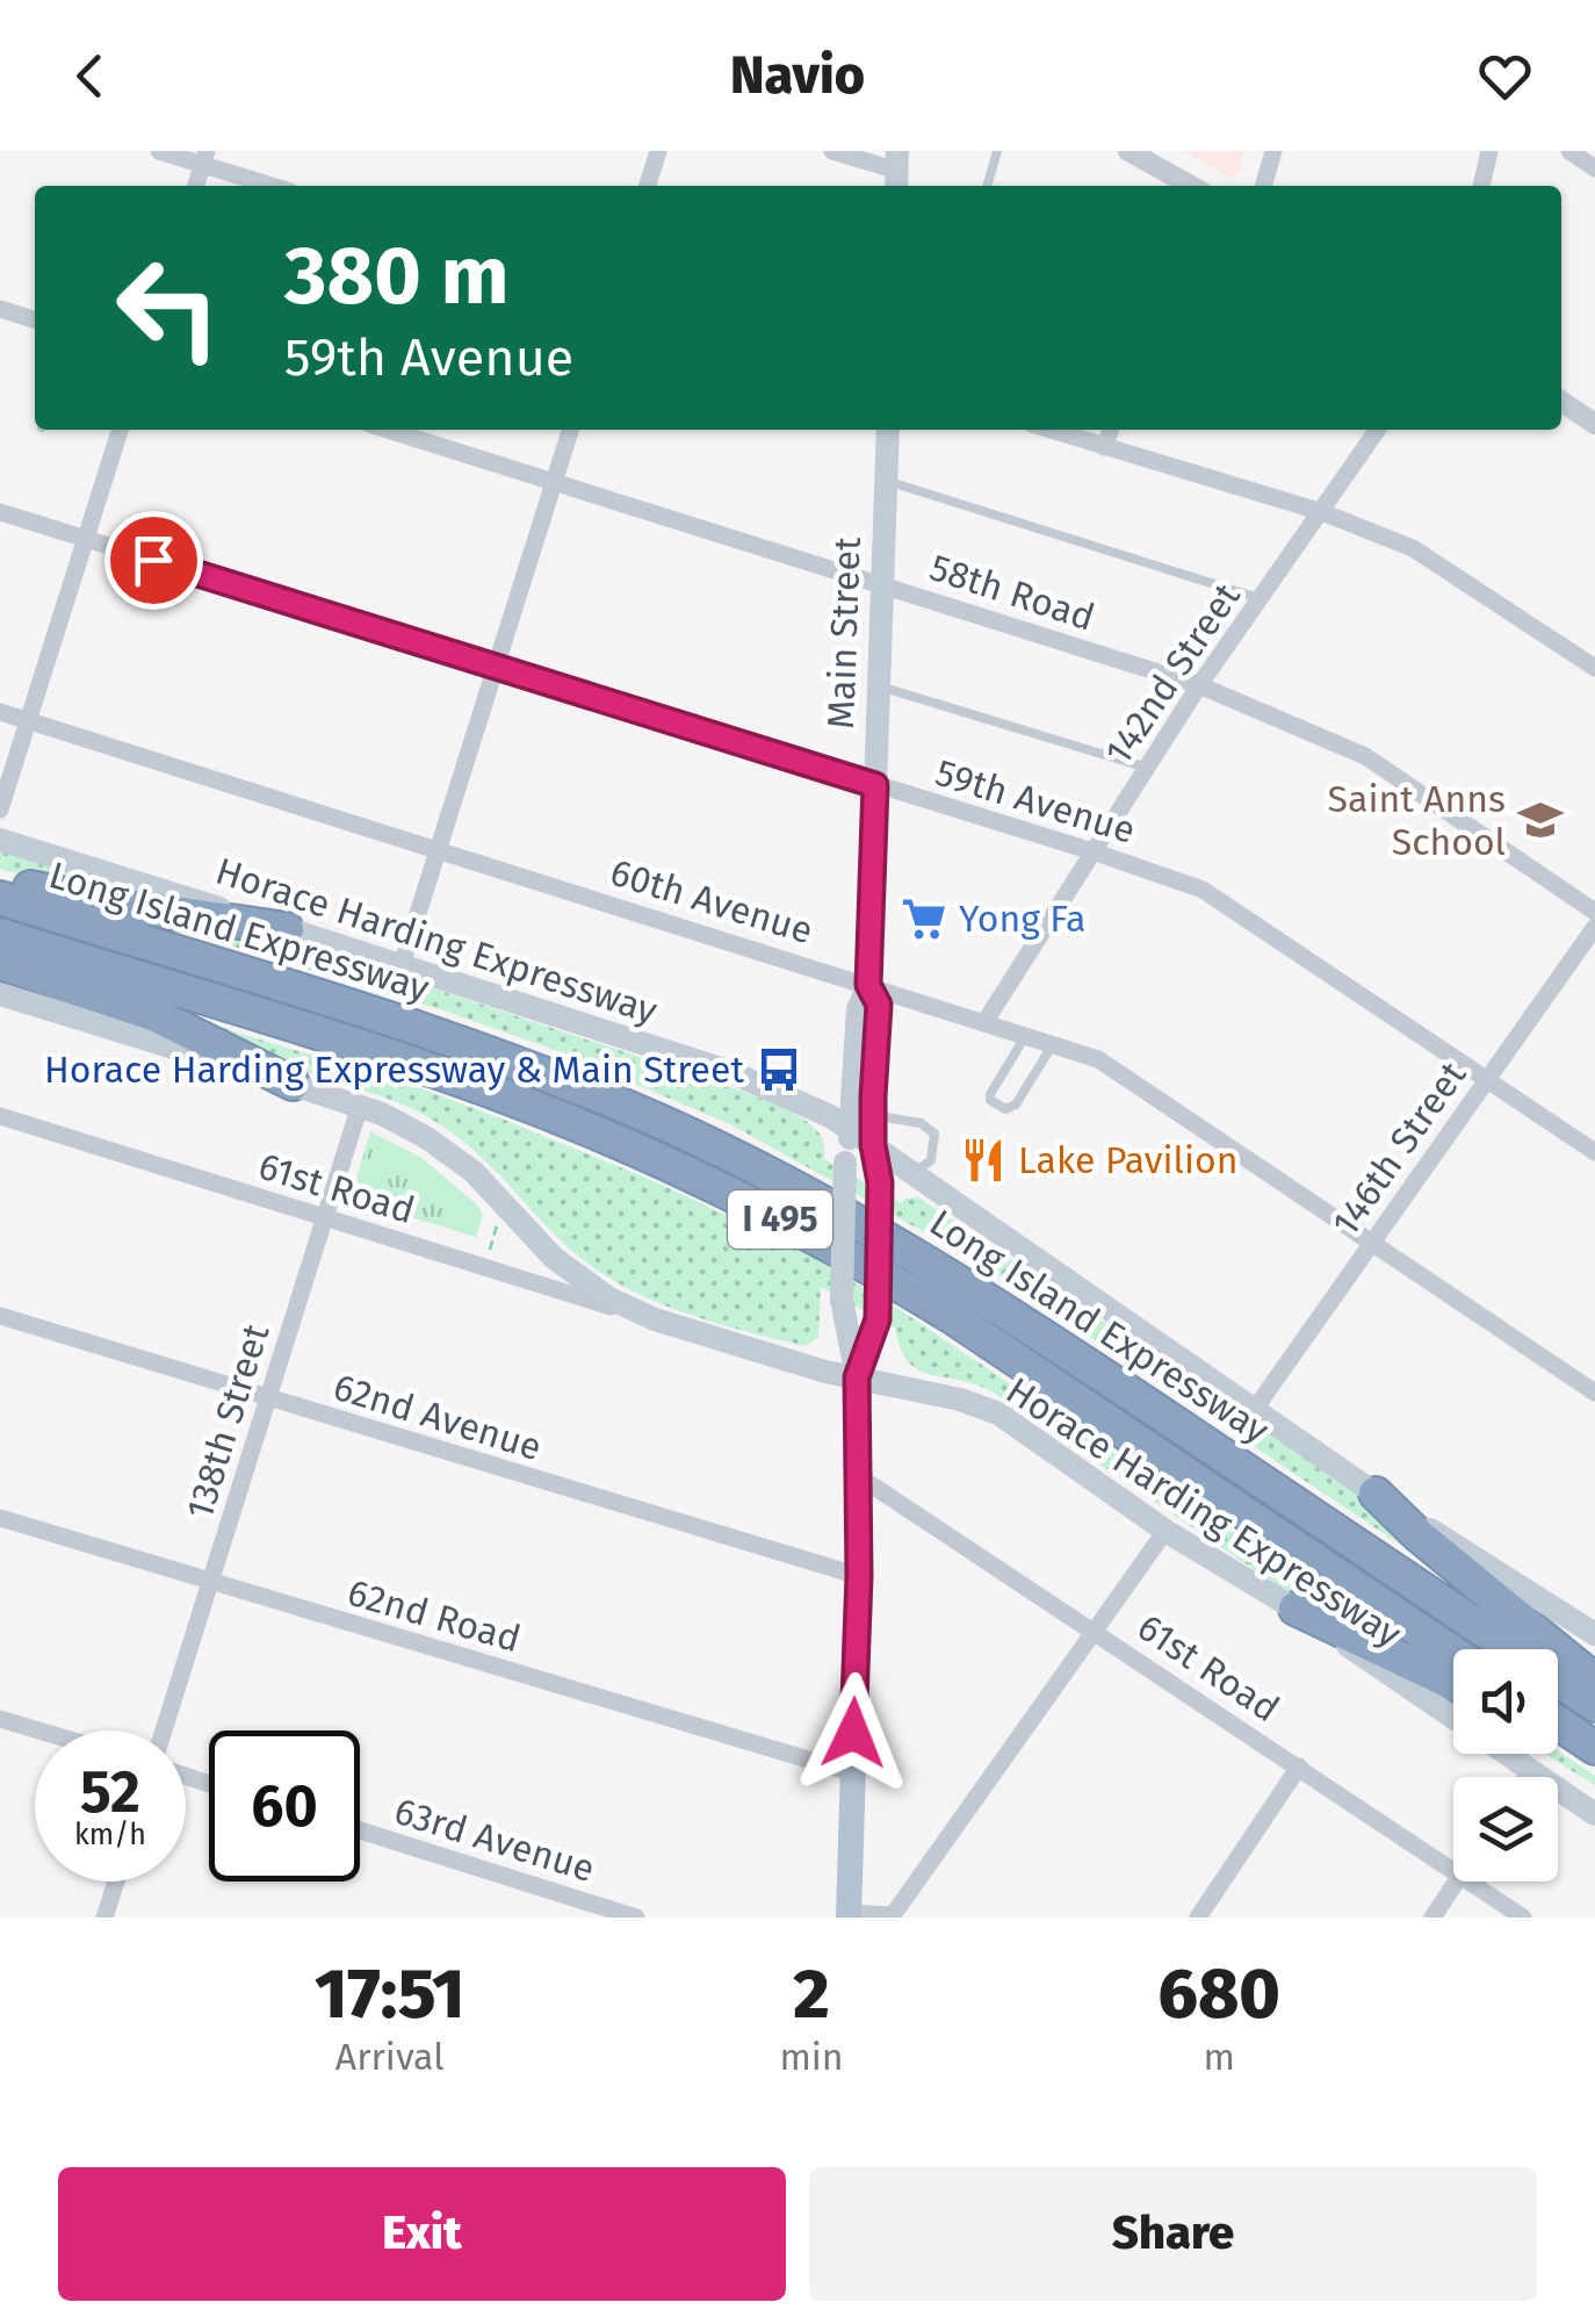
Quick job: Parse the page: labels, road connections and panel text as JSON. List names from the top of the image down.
{
  "streets": {
    "highway": ["Long Island Expressway", "I 495"],
    "main road": ["Main Street", "Horace Harding Expressway"],
    "street": [
      "58th Road",
      "142nd Street",
      "59th Avenue",
      "60th Avenue",
      "146th Street",
      "61st Road",
      "62nd Avenue",
      "138th Street",
      "62nd Road",
      "63rd Avenue"
    ]
  },
  "crossings": [
    ["58th Road", "Main Street"],
    ["58th Road", "142nd Street"],
    ["Main Street", "59th Avenue"],
    ["Main Street", "60th Avenue"],
    ["Main Street", "Horace Harding Expressway"],
    ["Main Street", "61st Road"],
    ["Main Street", "62nd Avenue"],
    ["Main Street", "62nd Road"],
    ["142nd Street", "59th Avenue"],
    ["142nd Street", "60th Avenue"],
    ["59th Avenue", "146th Street"],
    ["60th Avenue", "146th Street"],
    ["Horace Harding Expressway", "146th Street"],
    ["Horace Harding Expressway", "61st Road"],
    ["Horace Harding Expressway", "138th Street"],
    ["61st Road", "138th Street"],
    ["62nd Avenue", "138th Street"],
    ["138th Street", "62nd Road"]
  ],
  "places": {
    "school or university": ["Saint Anns School"],
    "supermarket": ["Yong Fa"],
    "bus stop": ["Horace Harding Expressway & Main Street"],
    "restaurant": ["Lake Pavilion"]
  },
  "page": {
    "header": "Navio",
    "turn": ["380 m", "59th Avenue"],
    "speed": "52 km/h",
    "limit": "60",
    "eta": [
      "17:51",
      "Arrival",
      "2",
      "min",
      "680",
      "m"
    ],
    "buttons": ["Exit", "Share"]
  }
}
